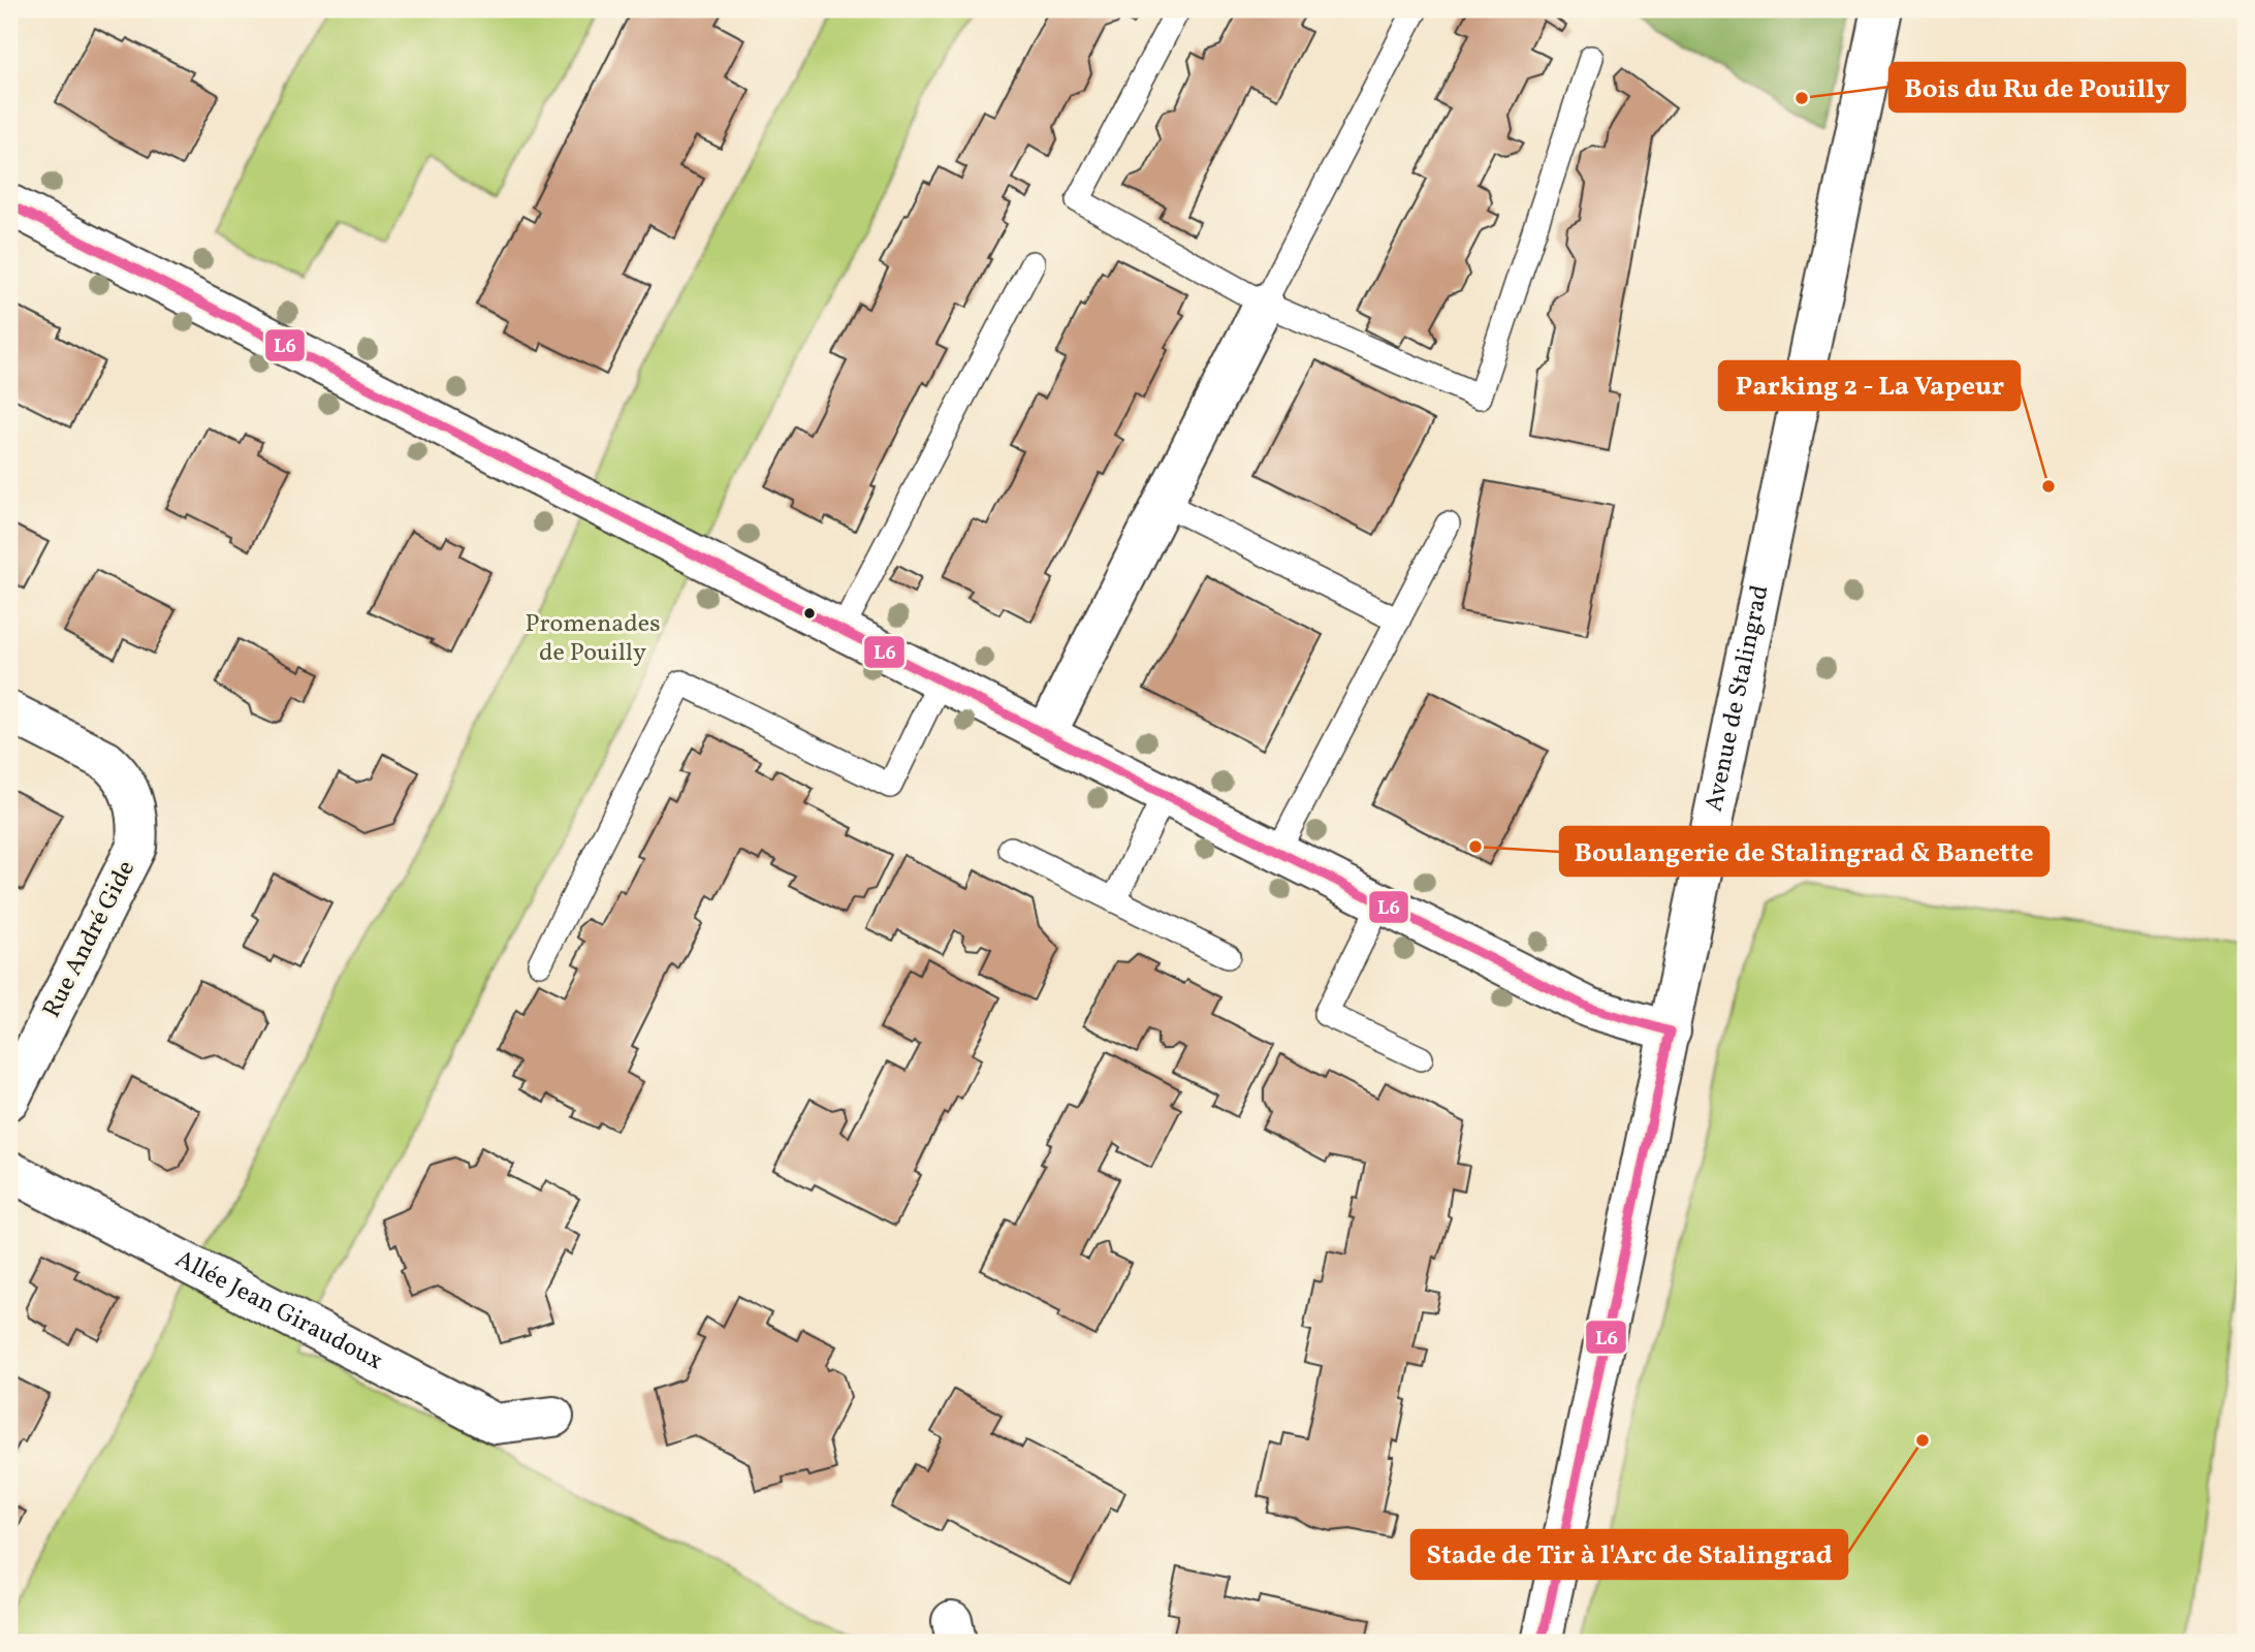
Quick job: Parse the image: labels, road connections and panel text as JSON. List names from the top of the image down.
{
  "streets": {
    "street": ["Avenue de Stalingrad", "Rue André Gide", "Allée Jean Giraudoux"]
  },
  "parks": ["Promenades de Pouilly"],
  "places": [
    "Bois du Ru de Pouilly",
    "Parking 2 - La Vapeur",
    "Boulangerie de Stalingrad & Banette",
    "Stade de Tir à l'Arc de Stalingrad"
  ],
  "lines": ["transit line L6"]
}
